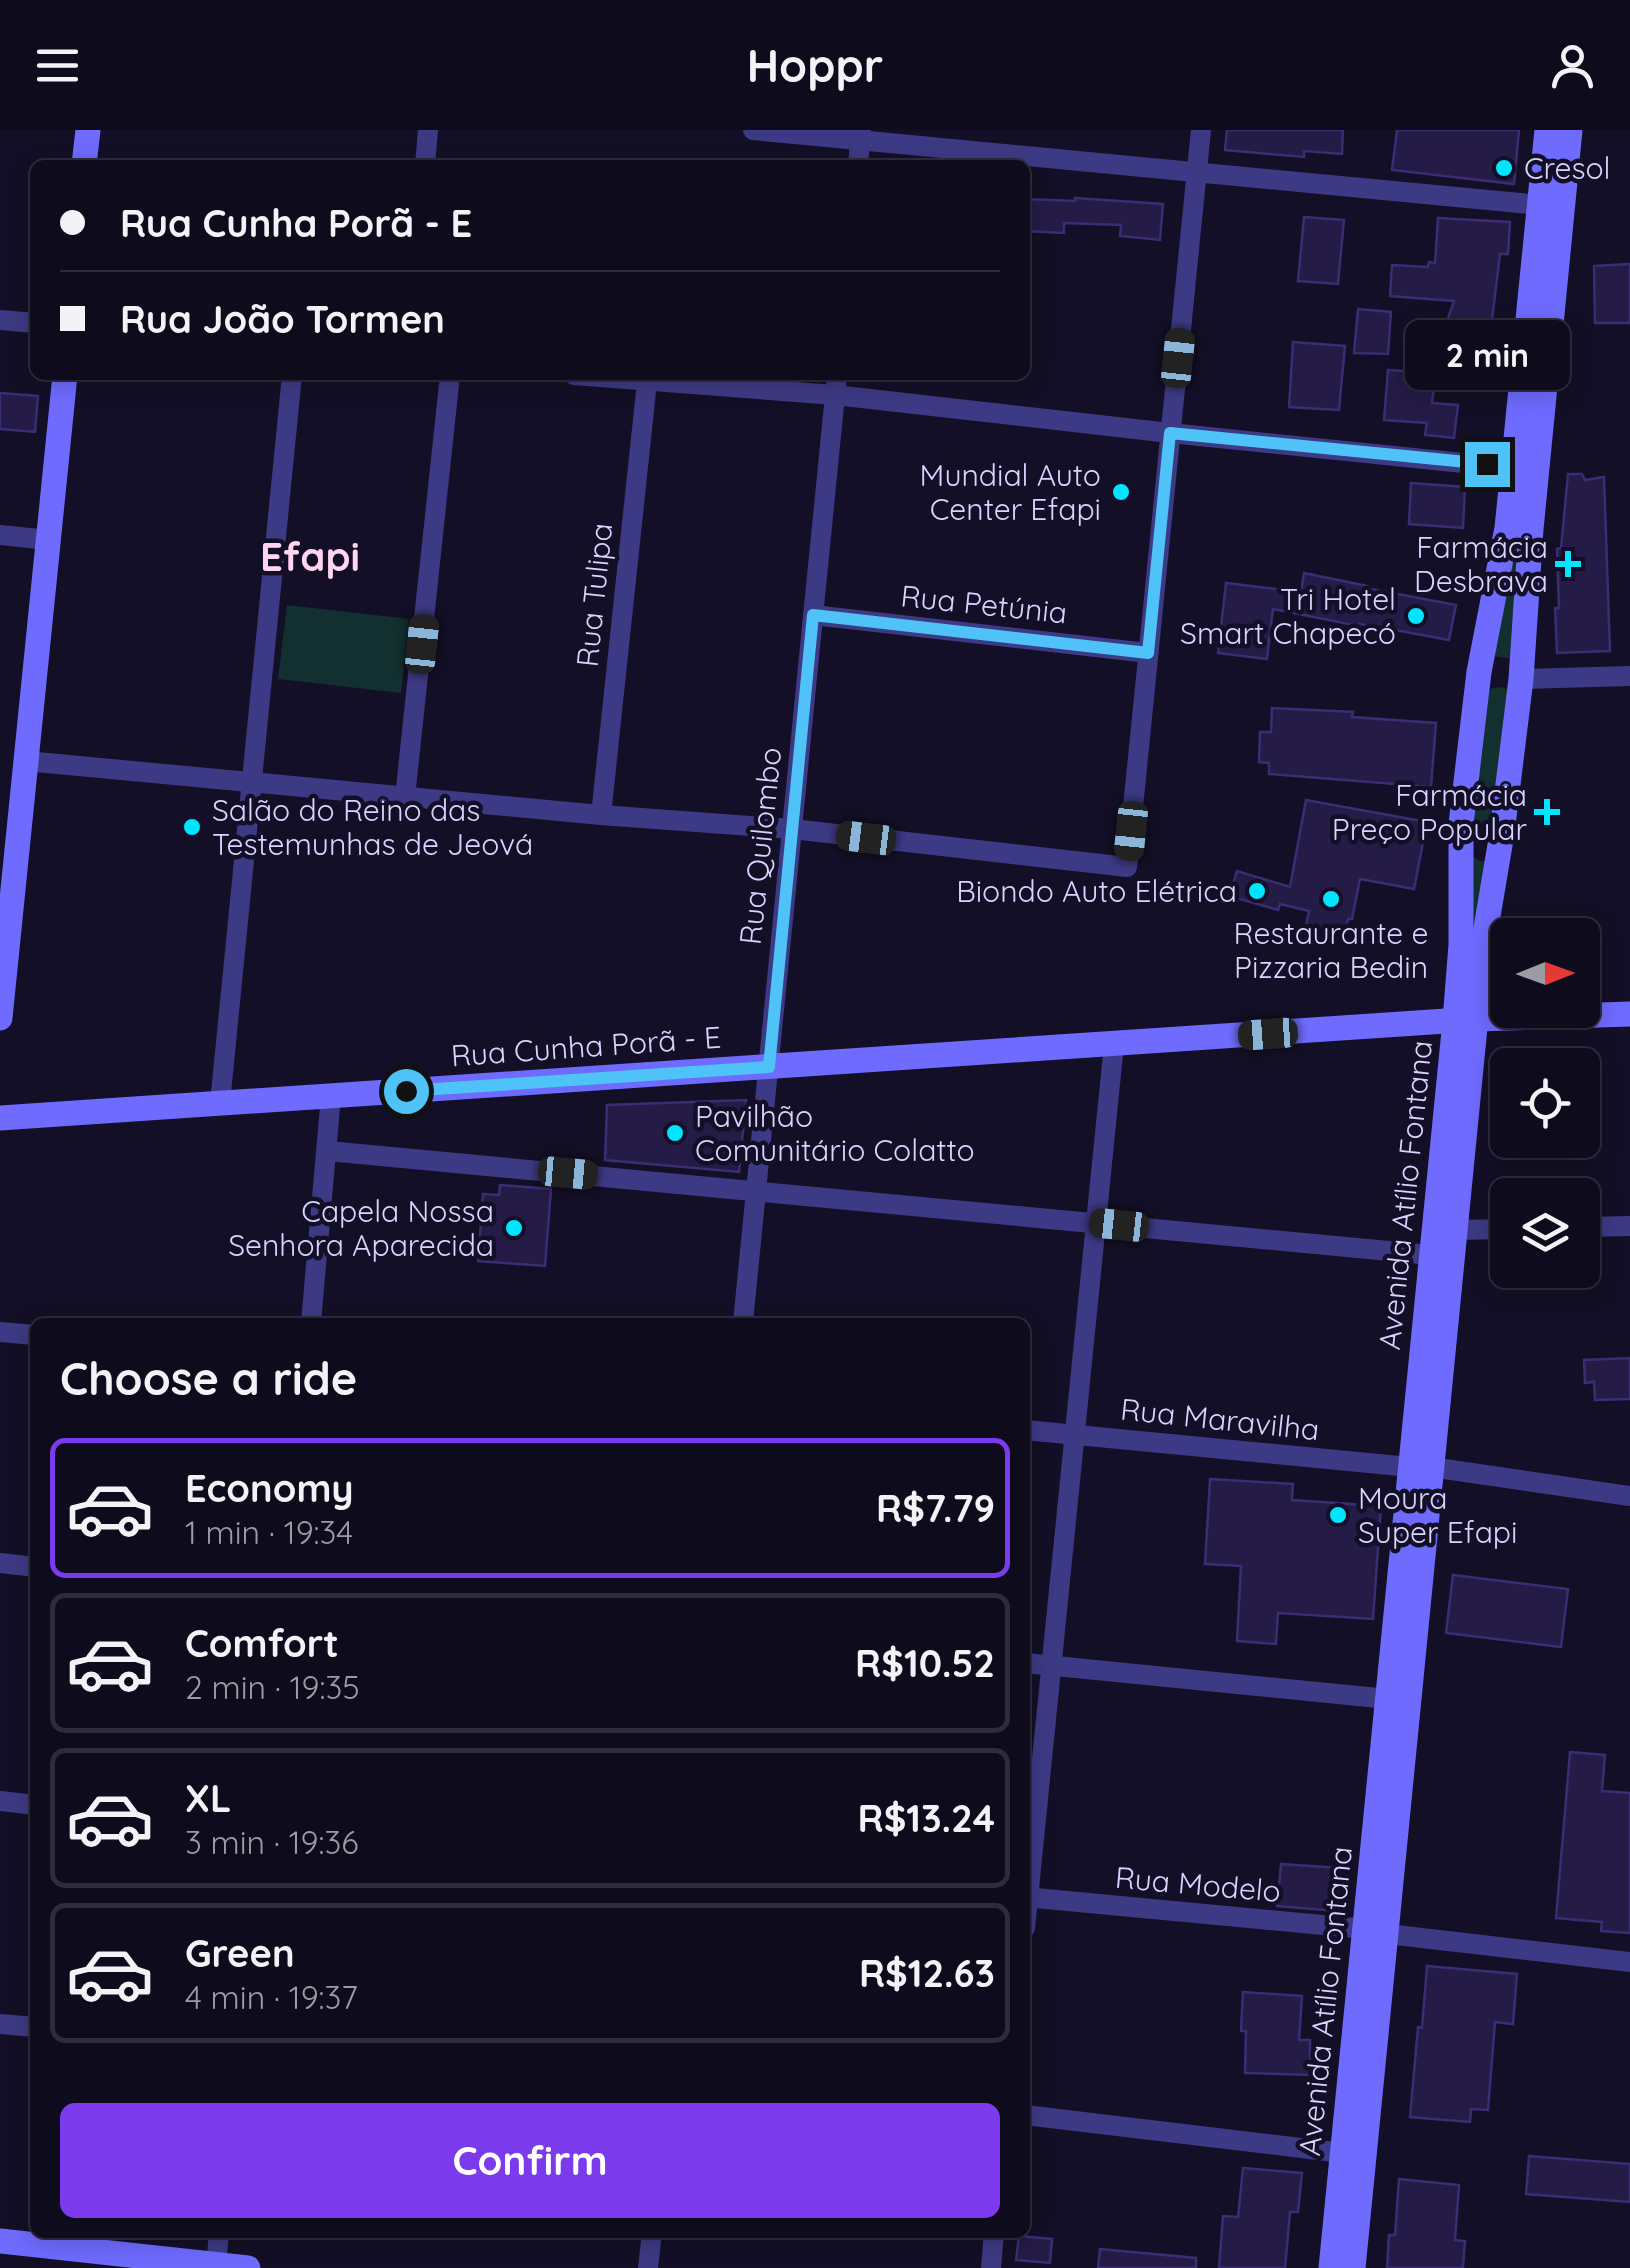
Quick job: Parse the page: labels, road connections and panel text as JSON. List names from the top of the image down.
{
  "streets": {
    "main road": ["Rua Cunha Porã - E", "Avenida Atílio Fontana"],
    "street": [
      "Rua Tulipa",
      "Rua Petúnia",
      "Rua Quilombo",
      "Rua Maravilha",
      "Rua Modelo"
    ]
  },
  "crossings": [
    ["Rua Petúnia", "Rua Quilombo"],
    ["Rua Quilombo", "Rua Cunha Porã - E"],
    ["Rua Cunha Porã - E", "Avenida Atílio Fontana"],
    ["Avenida Atílio Fontana", "Rua Maravilha"],
    ["Avenida Atílio Fontana", "Rua Modelo"]
  ],
  "districts": ["Efapi"],
  "places": {
    "other": [
      "Cresol",
      "Mundial Auto Center Efapi",
      "Tri Hotel Smart Chapecó",
      "Salão do Reino das Testemunhas de Jeová",
      "Biondo Auto Elétrica",
      "Restaurante e Pizzaria Bedin",
      "Pavilhão Comunitário Colatto",
      "Capela Nossa Senhora Aparecida",
      "Moura Super Efapi"
    ],
    "health": ["Farmácia Desbrava", "Farmácia Preço Popular"]
  },
  "north": "right",
  "page": {
    "header": "Hoppr",
    "banner": ["Rua Cunha Porã - E", "Rua João Tormen"],
    "bubble": "2 min",
    "heading": "Choose a ride",
    "list": [
      {
        "name": "Economy",
        "note": "1 min · 19:34",
        "value": "R$7.79"
      },
      {
        "name": "Comfort",
        "note": "2 min · 19:35",
        "value": "R$10.52"
      },
      {
        "name": "XL",
        "note": "3 min · 19:36",
        "value": "R$13.24"
      },
      {
        "name": "Green",
        "note": "4 min · 19:37",
        "value": "R$12.63"
      }
    ],
    "buttons": "Confirm"
  }
}
